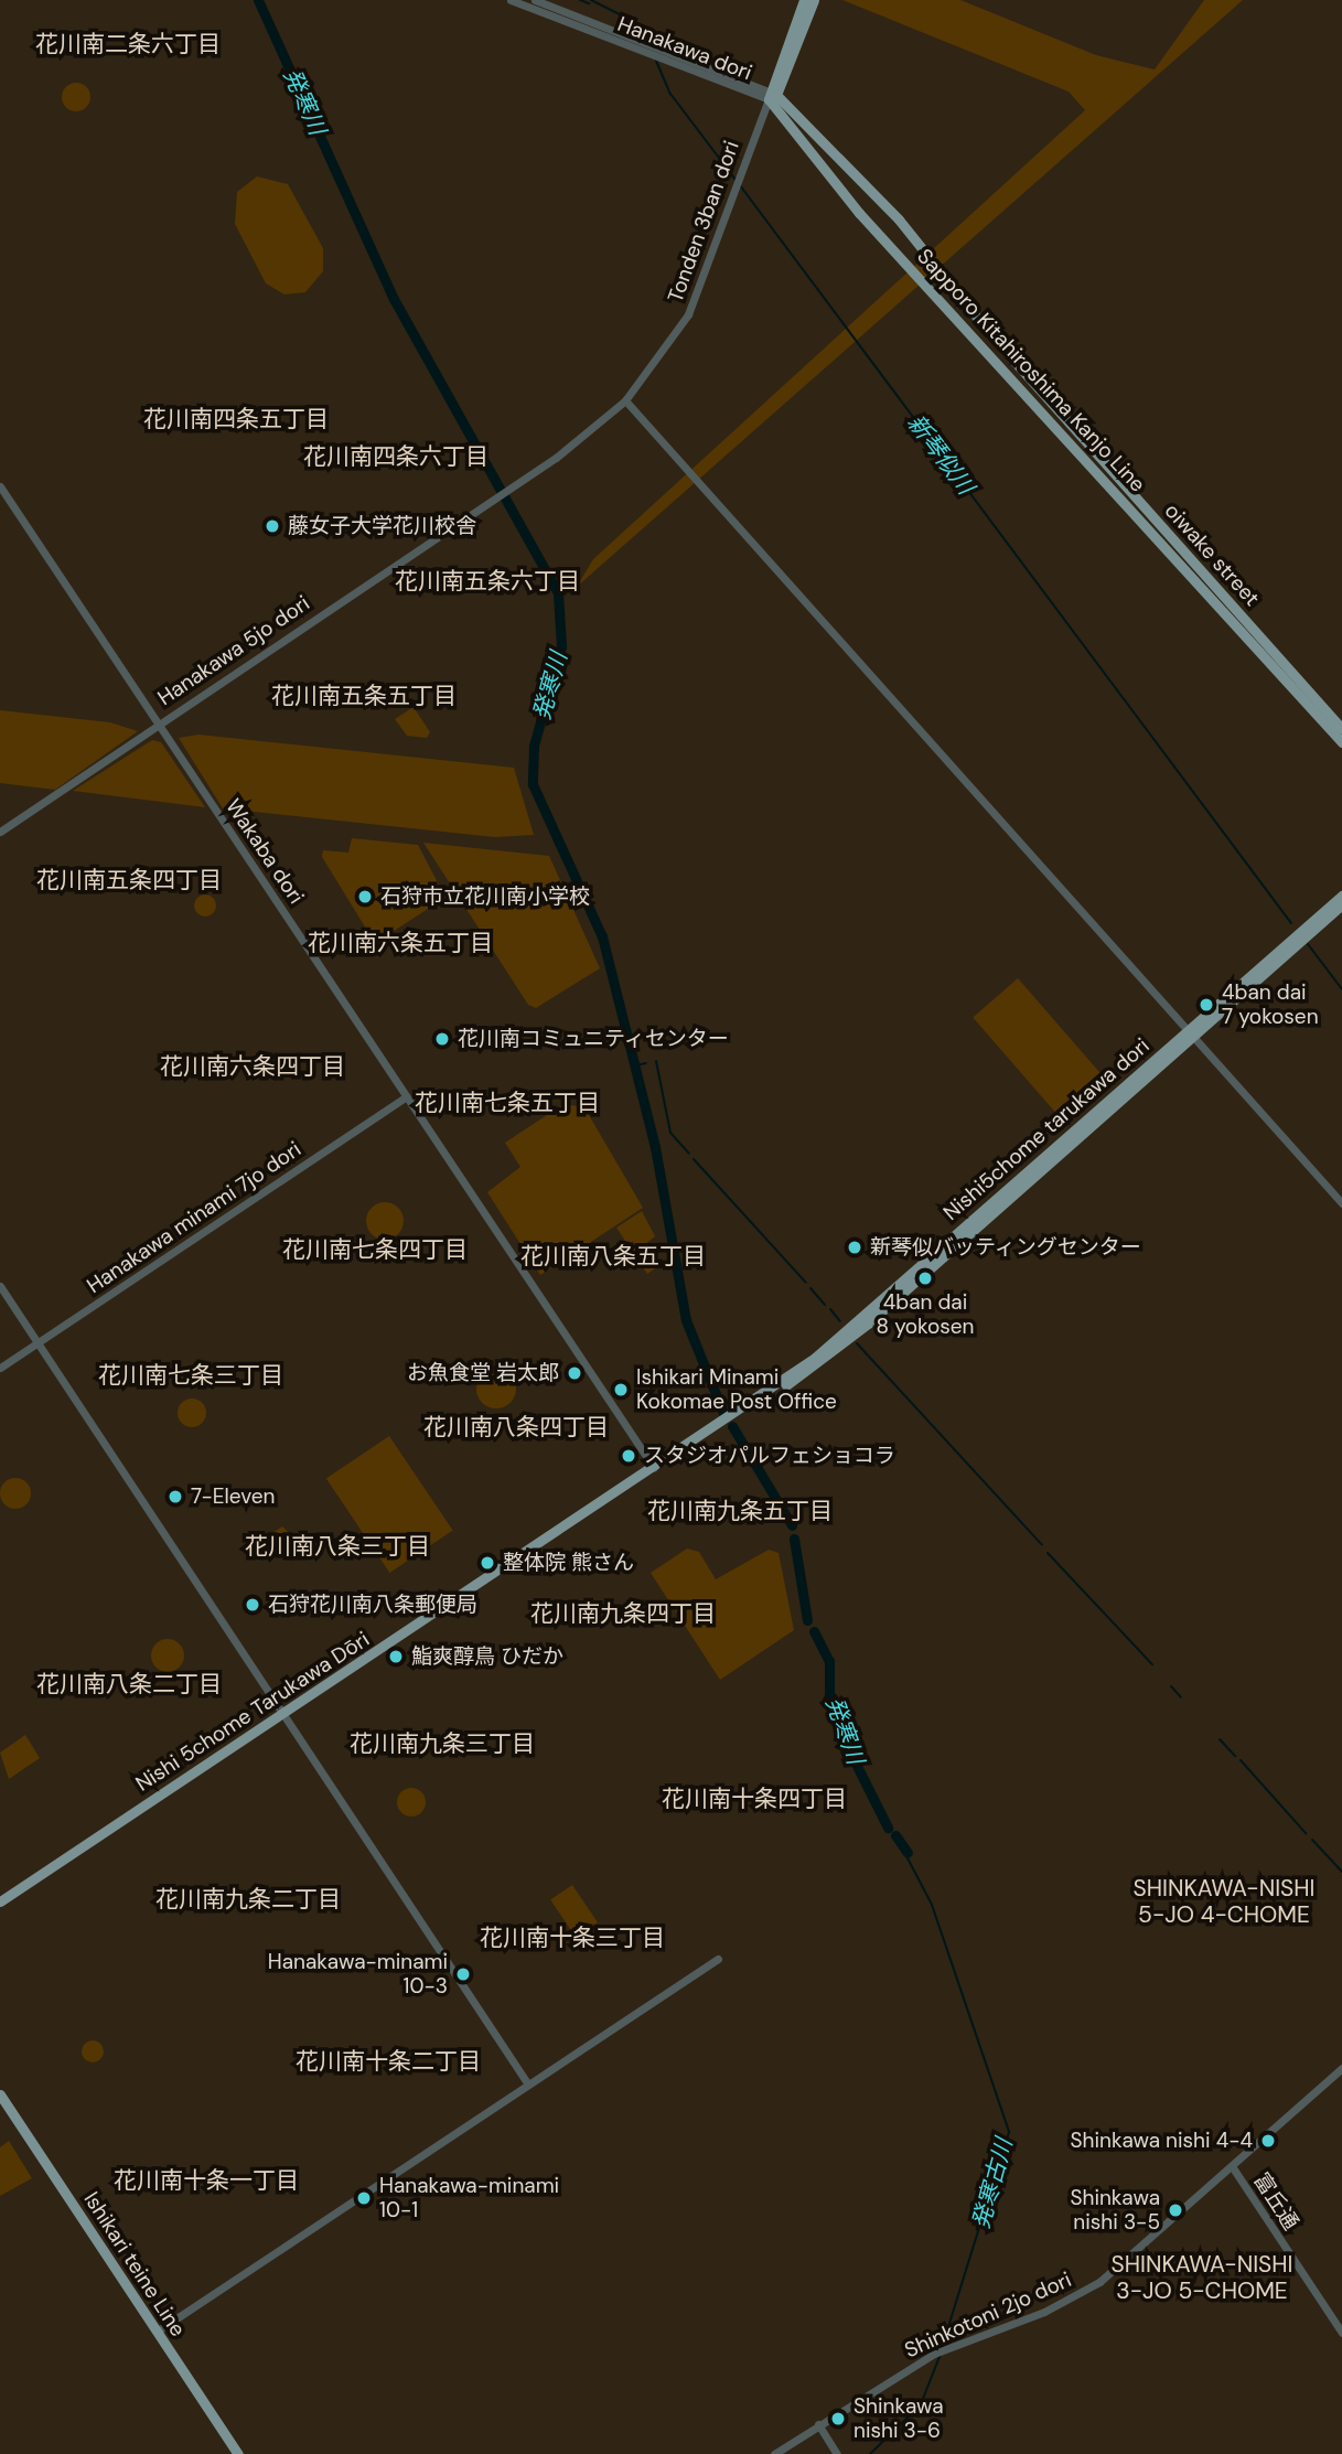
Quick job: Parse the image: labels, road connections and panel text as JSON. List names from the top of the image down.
{
  "streets": {
    "main road": [
      "Sapporo Kitahiroshima Kanjo Line",
      "oiwake street",
      "Nishi5chome tarukawa dori",
      "Nishi 5chome Tarukawa Dōri",
      "Ishikari teine Line"
    ],
    "street": [
      "Hanakawa dori",
      "Tonden 3ban dori",
      "Hanakawa 5jo dori",
      "Wakaba dori",
      "Hanakawa minami 7jo dori",
      "富丘通",
      "Shinkotoni 2jo dori"
    ]
  },
  "crossings": [
    ["Hanakawa dori", "Tonden 3ban dori"],
    ["Hanakawa dori", "Sapporo Kitahiroshima Kanjo Line"],
    ["Hanakawa dori", "oiwake street"],
    ["Tonden 3ban dori", "Sapporo Kitahiroshima Kanjo Line"],
    ["Tonden 3ban dori", "oiwake street"],
    ["Tonden 3ban dori", "Hanakawa 5jo dori"],
    ["Sapporo Kitahiroshima Kanjo Line", "oiwake street"],
    ["Hanakawa 5jo dori", "Wakaba dori"],
    ["Wakaba dori", "Hanakawa minami 7jo dori"],
    ["Wakaba dori", "Nishi 5chome Tarukawa Dōri"],
    ["Nishi5chome tarukawa dori", "Nishi 5chome Tarukawa Dōri"],
    ["富丘通", "Shinkotoni 2jo dori"]
  ],
  "districts": [
    "花川南二条六丁目",
    "花川南四条五丁目",
    "花川南四条六丁目",
    "花川南五条六丁目",
    "花川南五条五丁目",
    "花川南五条四丁目",
    "花川南六条五丁目",
    "花川南六条四丁目",
    "花川南七条五丁目",
    "花川南七条四丁目",
    "花川南八条五丁目",
    "花川南七条三丁目",
    "花川南八条四丁目",
    "花川南九条五丁目",
    "花川南八条三丁目",
    "花川南九条四丁目",
    "花川南八条二丁目",
    "花川南九条三丁目",
    "花川南十条四丁目",
    "SHINKAWA-NISHI 5-JO 4-CHOME",
    "花川南九条二丁目",
    "花川南十条三丁目",
    "花川南十条二丁目",
    "花川南十条一丁目",
    "SHINKAWA-NISHI 3-JO 5-CHOME"
  ],
  "water": ["発寒川", "新琴似川", "発寒古川"],
  "places": [
    "藤女子大学花川校舎",
    "石狩市立花川南小学校",
    "4ban dai 7 yokosen",
    "花川南コミュニティセンター",
    "新琴似バッティングセンター",
    "4ban dai 8 yokosen",
    "お魚食堂 岩太郎",
    "Ishikari Minami Kokomae Post Office",
    "スタジオパルフェショコラ",
    "7-Eleven",
    "整体院 熊さん",
    "石狩花川南八条郵便局",
    "鮨爽醇鳥 ひだか",
    "Hanakawa-minami 10-3",
    "Shinkawa nishi 4-4",
    "Hanakawa-minami 10-1",
    "Shinkawa nishi 3-5",
    "Shinkawa nishi 3-6"
  ]
}
